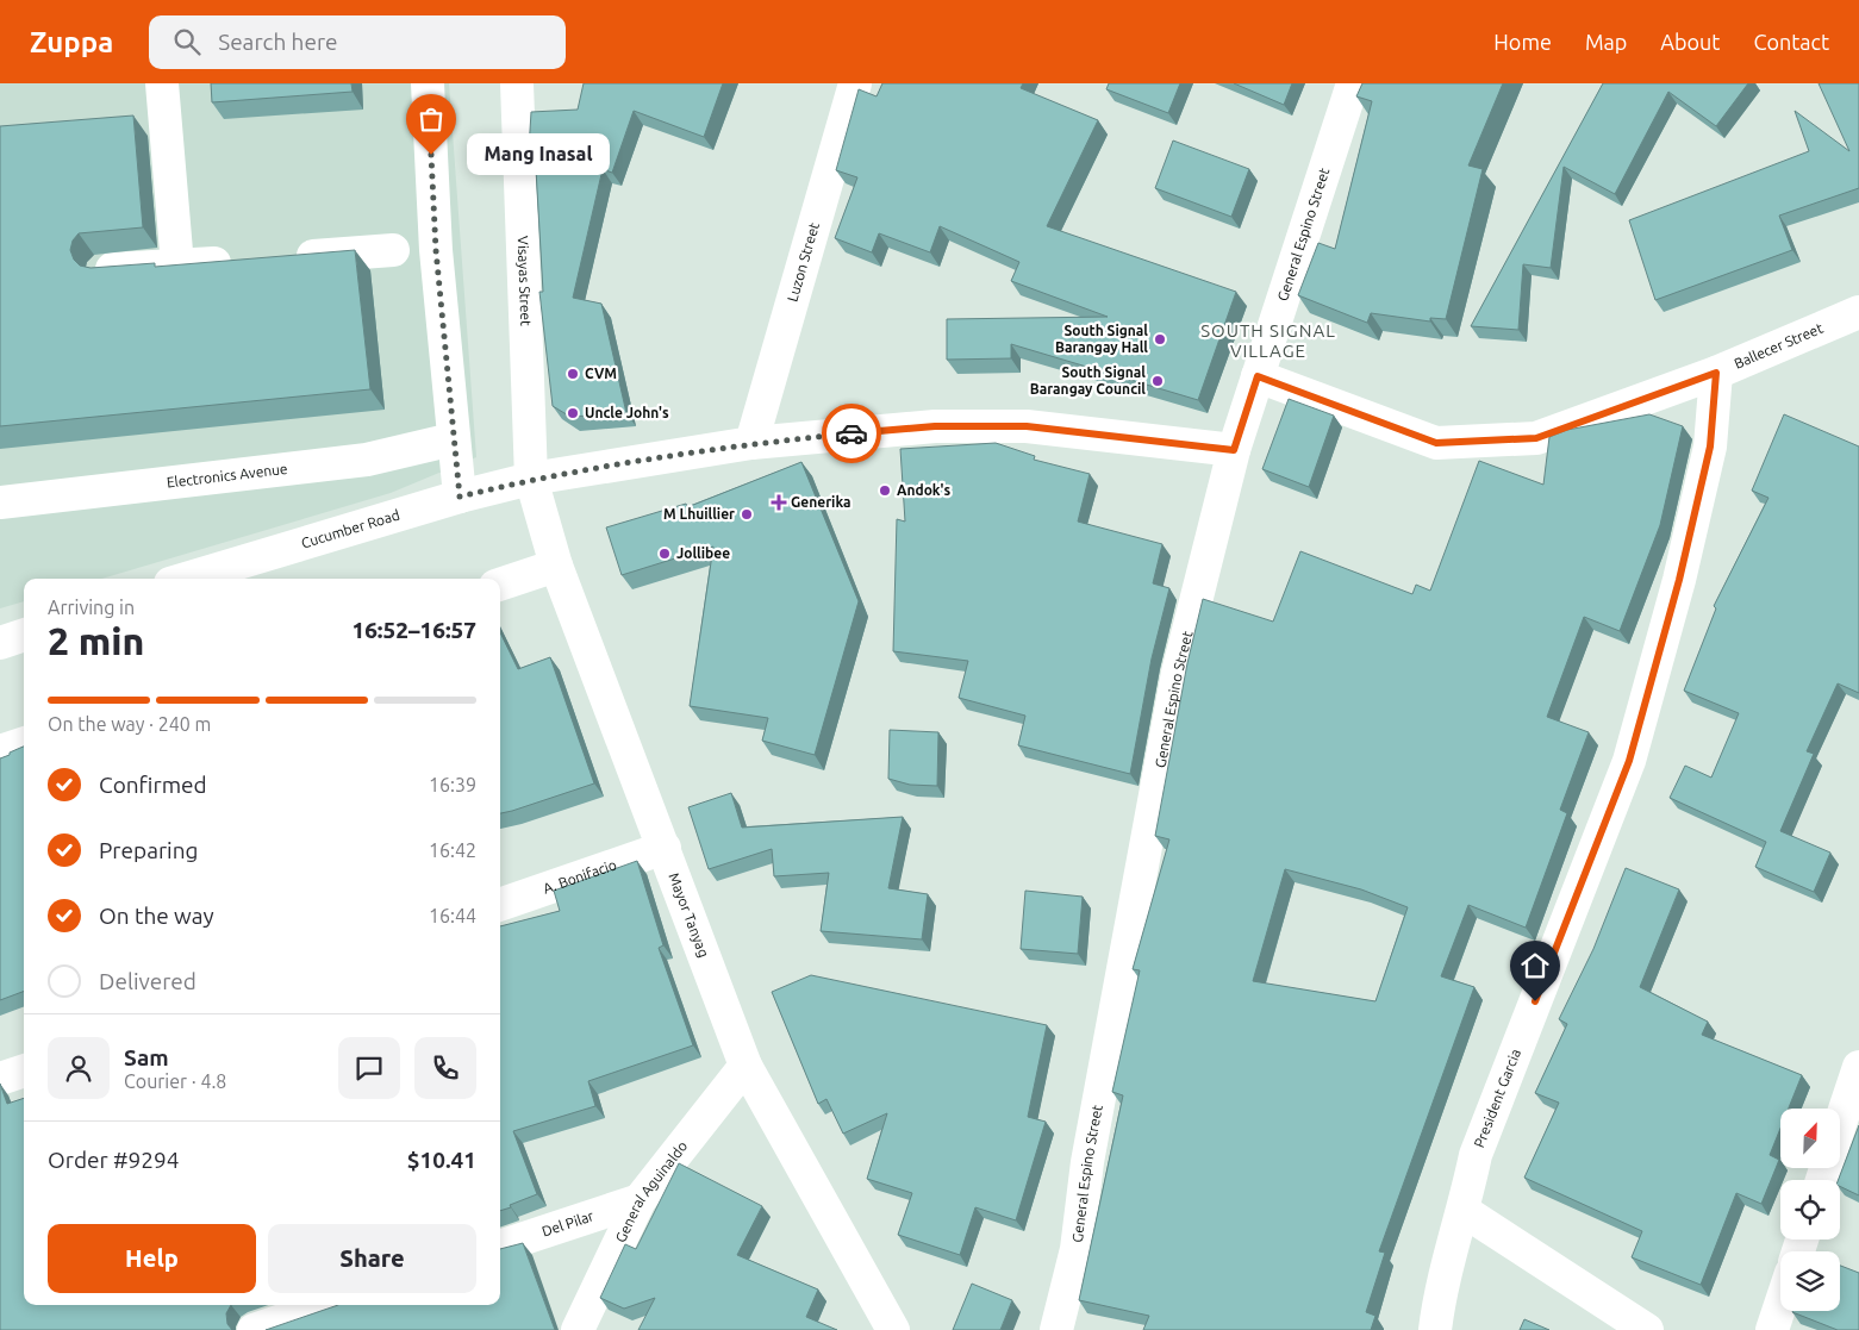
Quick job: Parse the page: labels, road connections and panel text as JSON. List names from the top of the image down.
{
  "streets": {
    "street": [
      "General Espino Street",
      "Luzon Street",
      "Visayas Street",
      "Ballecer Street",
      "Electronics Avenue",
      "Cucumber Road",
      "A. Bonifacio",
      "Mayor Tanyag",
      "President Garcia",
      "General Aguinaldo",
      "Del Pilar"
    ]
  },
  "crossings": [
    ["General Espino Street", "Ballecer Street"],
    ["General Espino Street", "Cucumber Road"],
    ["Luzon Street", "Cucumber Road"],
    ["Visayas Street", "Cucumber Road"],
    ["Visayas Street", "Mayor Tanyag"],
    ["Ballecer Street", "President Garcia"],
    ["Cucumber Road", "Mayor Tanyag"],
    ["A. Bonifacio", "Mayor Tanyag"],
    ["Mayor Tanyag", "General Aguinaldo"],
    ["General Aguinaldo", "Del Pilar"]
  ],
  "districts": ["SOUTH SIGNAL VILLAGE"],
  "places": {
    "other": [
      "Mang Inasal",
      "South Signal Barangay Hall",
      "CVM",
      "South Signal Barangay Council",
      "Uncle John's",
      "Andok's",
      "M Lhuillier",
      "Jollibee"
    ],
    "health": ["Generika"]
  },
  "north": "top right",
  "page": {
    "header": "Zuppa",
    "search": "Search here",
    "nav": [
      "Home",
      "Map",
      "About",
      "Contact"
    ],
    "bubble": "Mang Inasal",
    "heading": ["2 min", "Arriving in", "16:52–16:57"],
    "panel": [
      "Sam",
      "Courier · 4.8",
      "Order #9294",
      "$10.41"
    ],
    "bar": "On the way · 240 m",
    "list": [
      ["Confirmed", "16:39"],
      ["Preparing", "16:42"],
      ["On the way", "16:44"],
      "Delivered"
    ],
    "buttons": ["Help", "Share"]
  }
}
